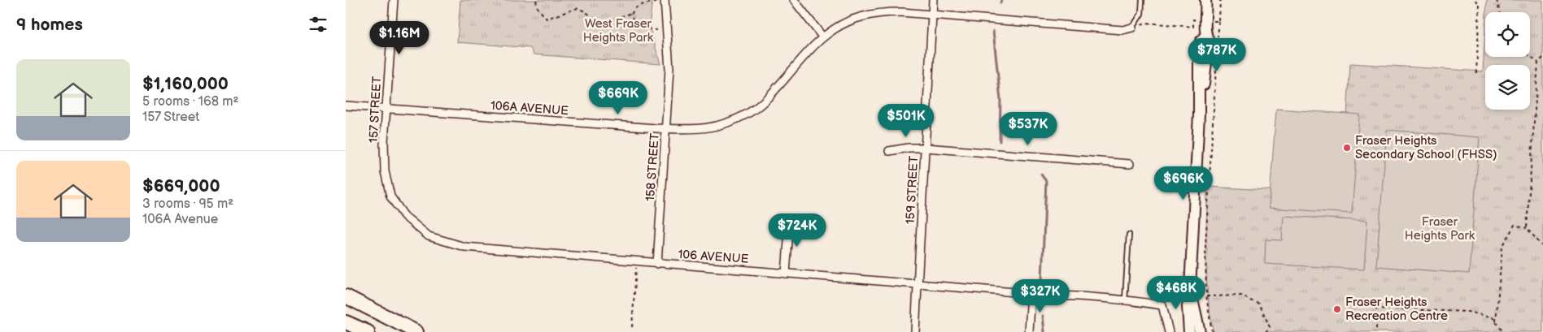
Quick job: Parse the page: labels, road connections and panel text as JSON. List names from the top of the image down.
{
  "streets": {
    "street": [
      "106A AVENUE",
      "157 STREET",
      "158 STREET",
      "159 STREET",
      "106 AVENUE"
    ]
  },
  "crossings": [
    ["106A AVENUE", "157 STREET"],
    ["106A AVENUE", "158 STREET"],
    ["106A AVENUE", "159 STREET"],
    ["157 STREET", "106 AVENUE"],
    ["158 STREET", "106 AVENUE"],
    ["159 STREET", "106 AVENUE"]
  ],
  "parks": ["West Fraser Heights Park", "Fraser Heights Park"],
  "places": ["Fraser Heights Secondary School (FHSS)", "Fraser Heights Recreation Centre"],
  "page": {
    "heading": "9 homes",
    "price": [
      "$1.16M",
      "$787K",
      "$669K",
      "$501K",
      "$537K",
      "$696K",
      "$724K",
      "$468K",
      "$327K"
    ],
    "list": [
      {
        "name": "$1,160,000",
        "note": "5 rooms · 168 m² · 157 Street"
      },
      {
        "name": "$669,000",
        "note": "3 rooms · 95 m² · 106A Avenue"
      }
    ]
  }
}
